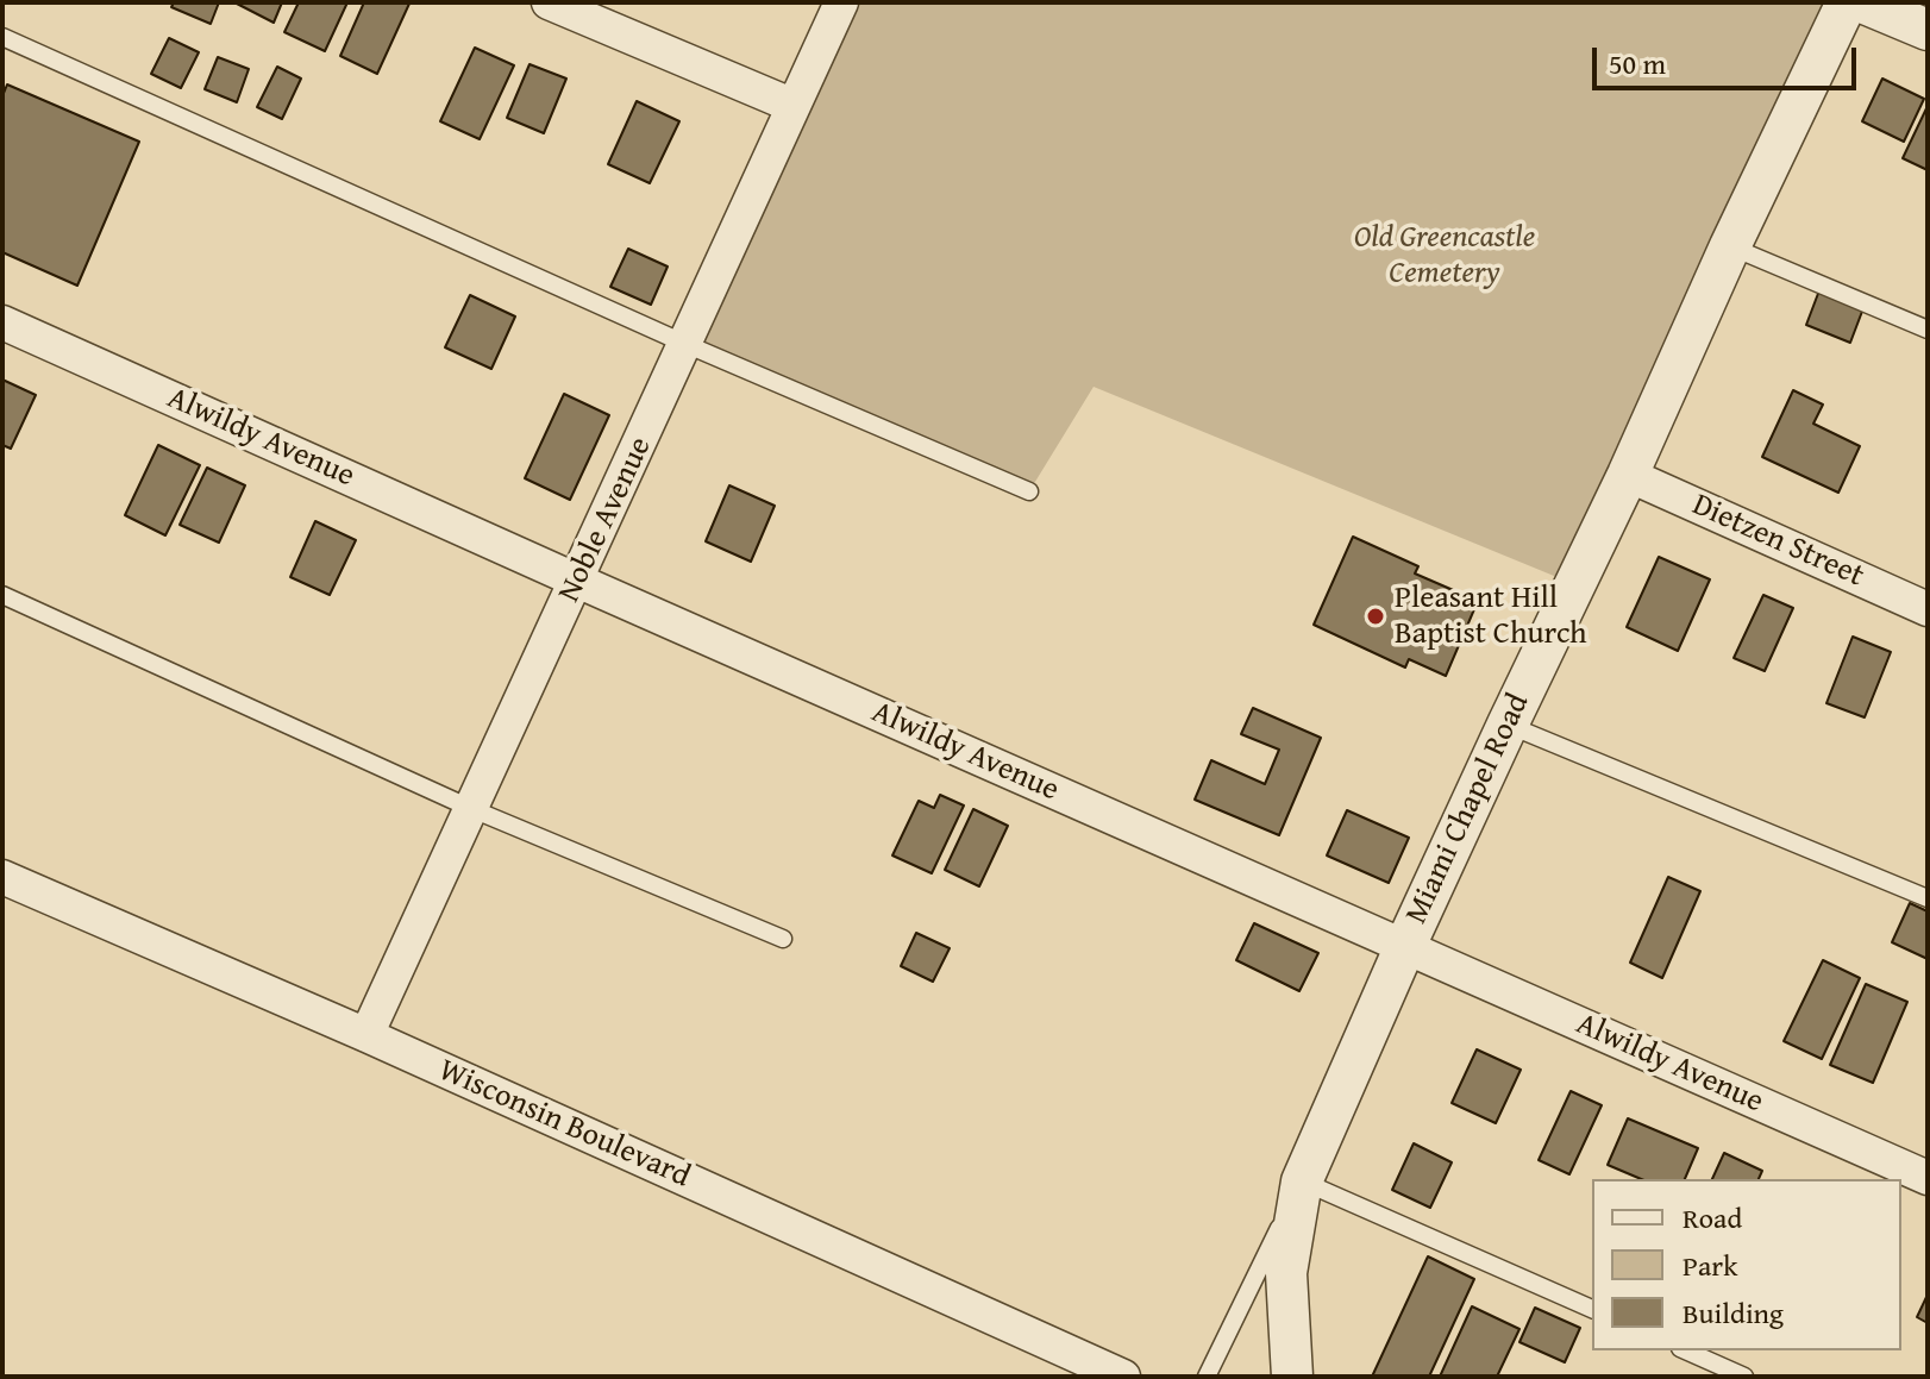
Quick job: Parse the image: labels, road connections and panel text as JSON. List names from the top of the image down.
{
  "streets": {
    "street": [
      "Alwildy Avenue",
      "Noble Avenue",
      "Dietzen Street",
      "Miami Chapel Road",
      "Wisconsin Boulevard"
    ]
  },
  "crossings": [
    ["Alwildy Avenue", "Noble Avenue"],
    ["Alwildy Avenue", "Miami Chapel Road"],
    ["Noble Avenue", "Wisconsin Boulevard"],
    ["Dietzen Street", "Miami Chapel Road"]
  ],
  "parks": ["Old Greencastle Cemetery"],
  "places": ["Pleasant Hill Baptist Church"],
  "legend": ["Road", "Park", "Building"],
  "scale_bar": "50 m"
}
